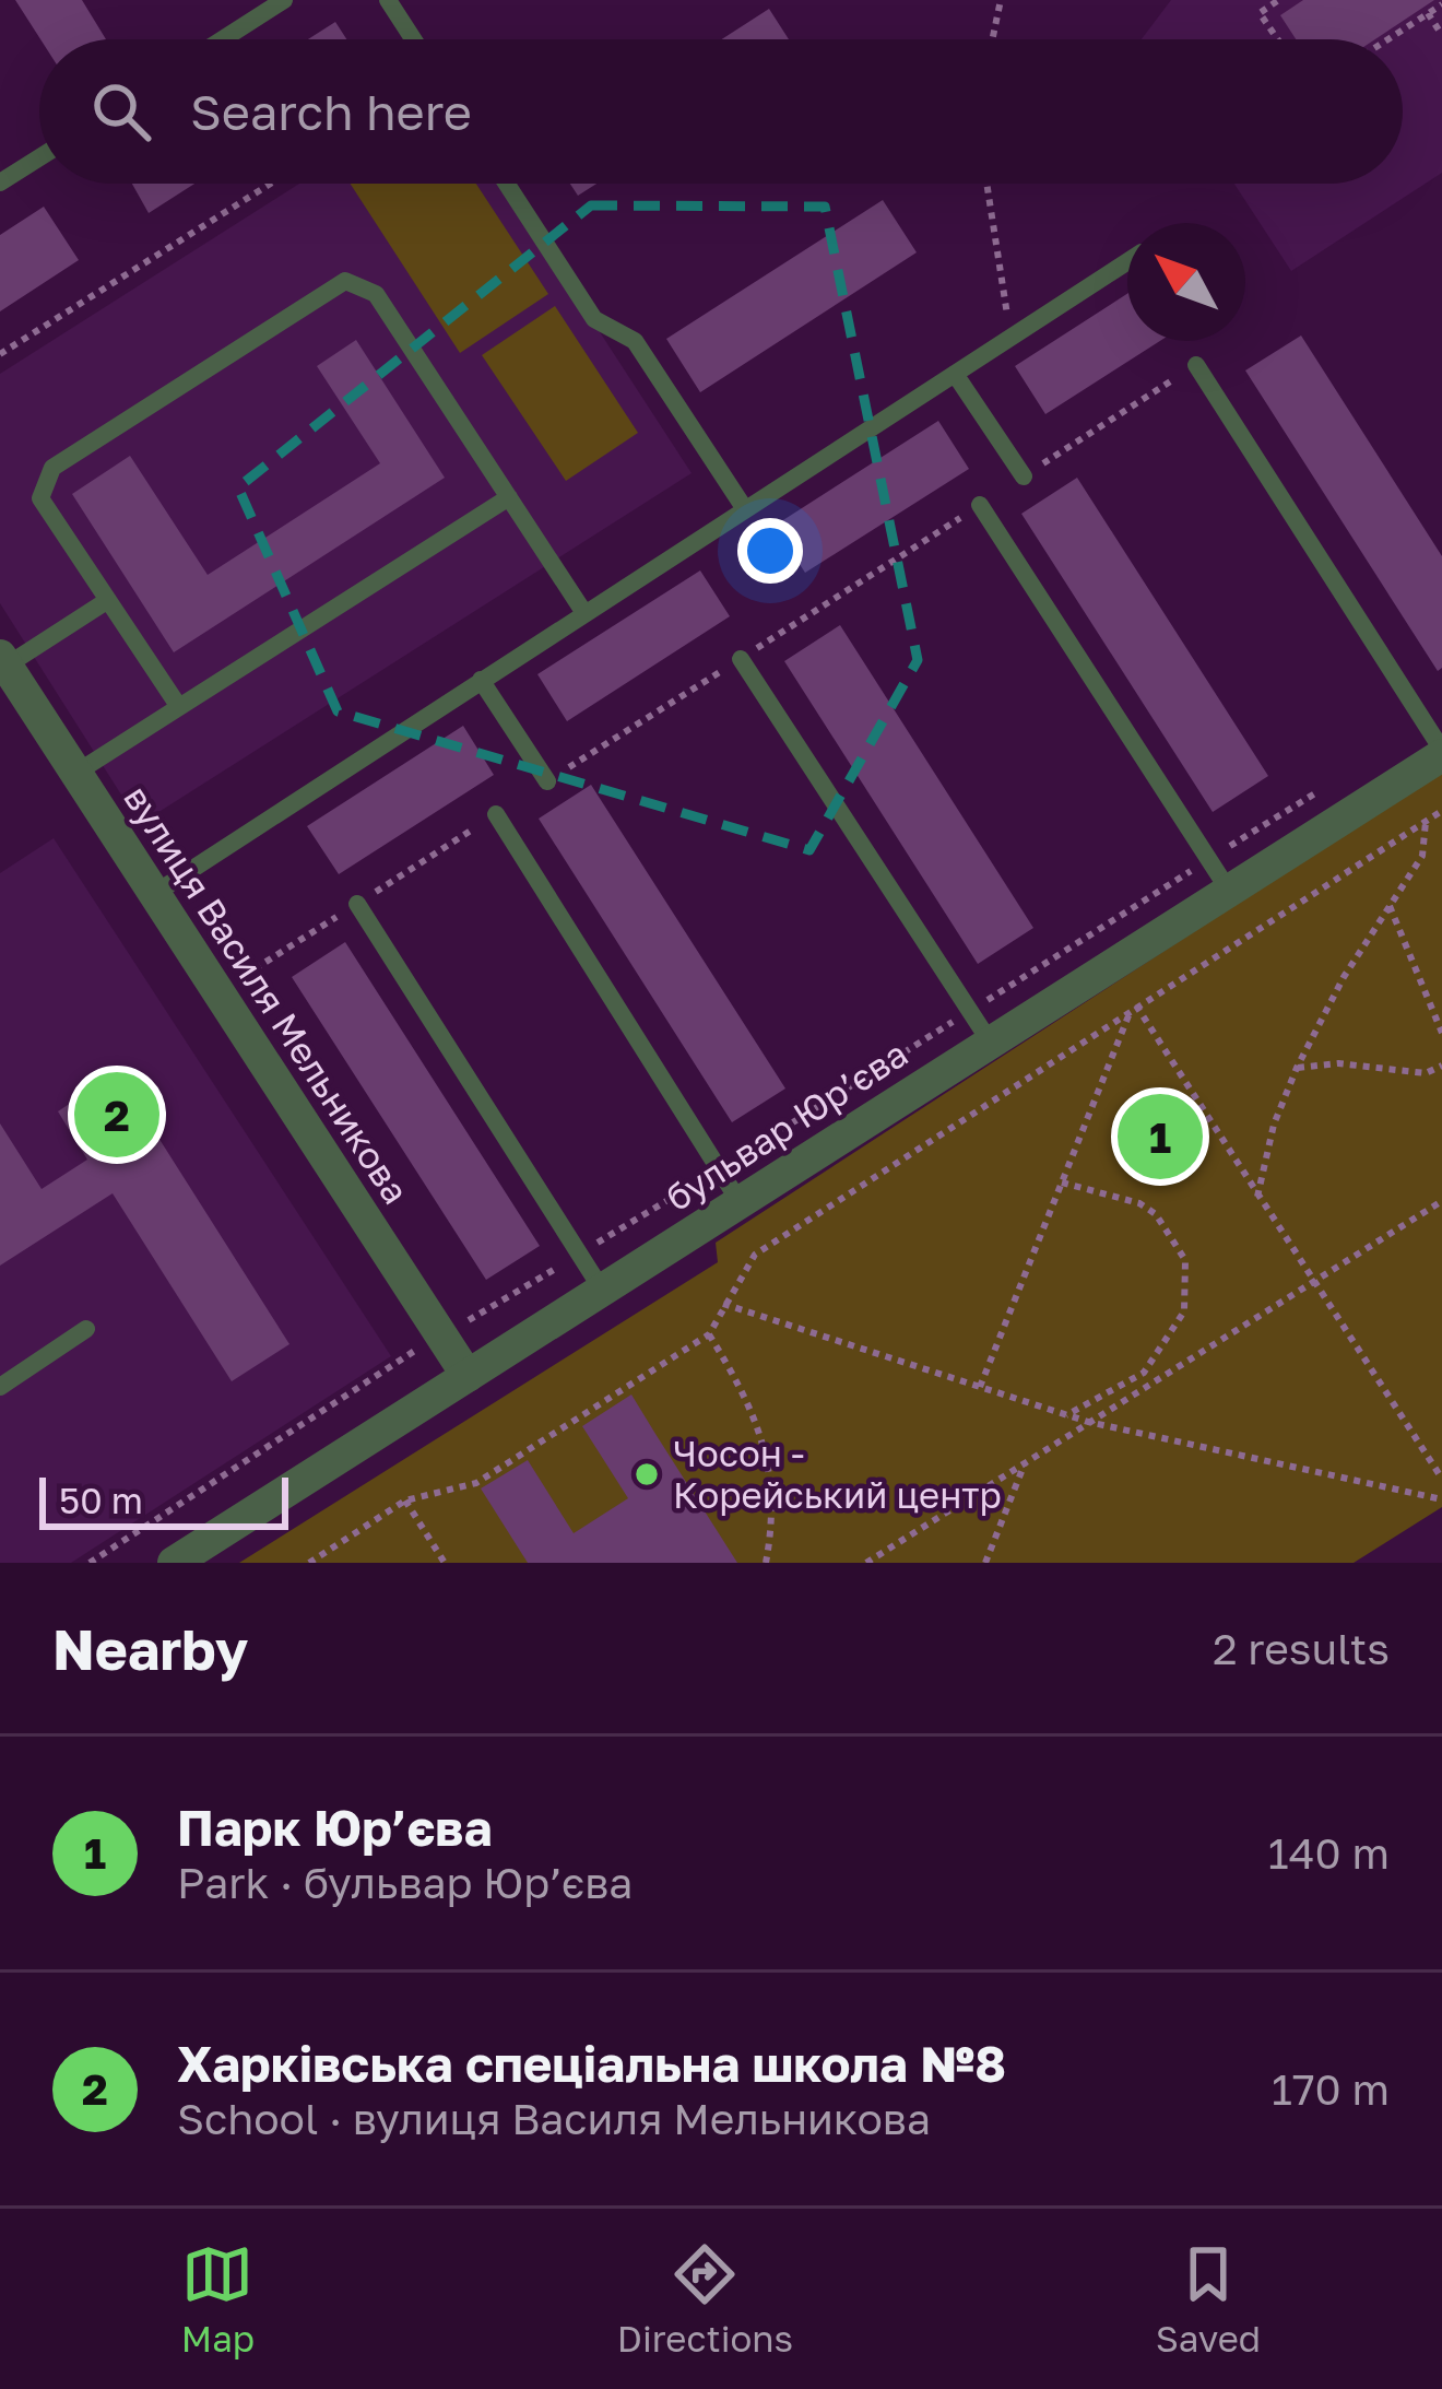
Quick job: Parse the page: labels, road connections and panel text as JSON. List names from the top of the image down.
{
  "streets": {
    "street": ["вулиця Василя Мельникова", "бульвар Юрʼєва"]
  },
  "crossings": [
    ["вулиця Василя Мельникова", "бульвар Юрʼєва"]
  ],
  "places": ["Чосон - Корейський центр"],
  "scale_bar": "50 m",
  "north": "top left",
  "page": {
    "search": "Search here",
    "pins": ["2", "1"],
    "scale": "50 m",
    "heading": ["Nearby", "2 results"],
    "list": [
      {
        "mark": "1",
        "name": "Парк Юр’єва",
        "note": "Park · бульвар Юрʼєва",
        "value": "140 m"
      },
      {
        "mark": "2",
        "name": "Харківська спеціальна школа №8",
        "note": "School · вулиця Василя Мельникова",
        "value": "170 m"
      }
    ],
    "nav": ["Map", "Directions", "Saved"]
  }
}
